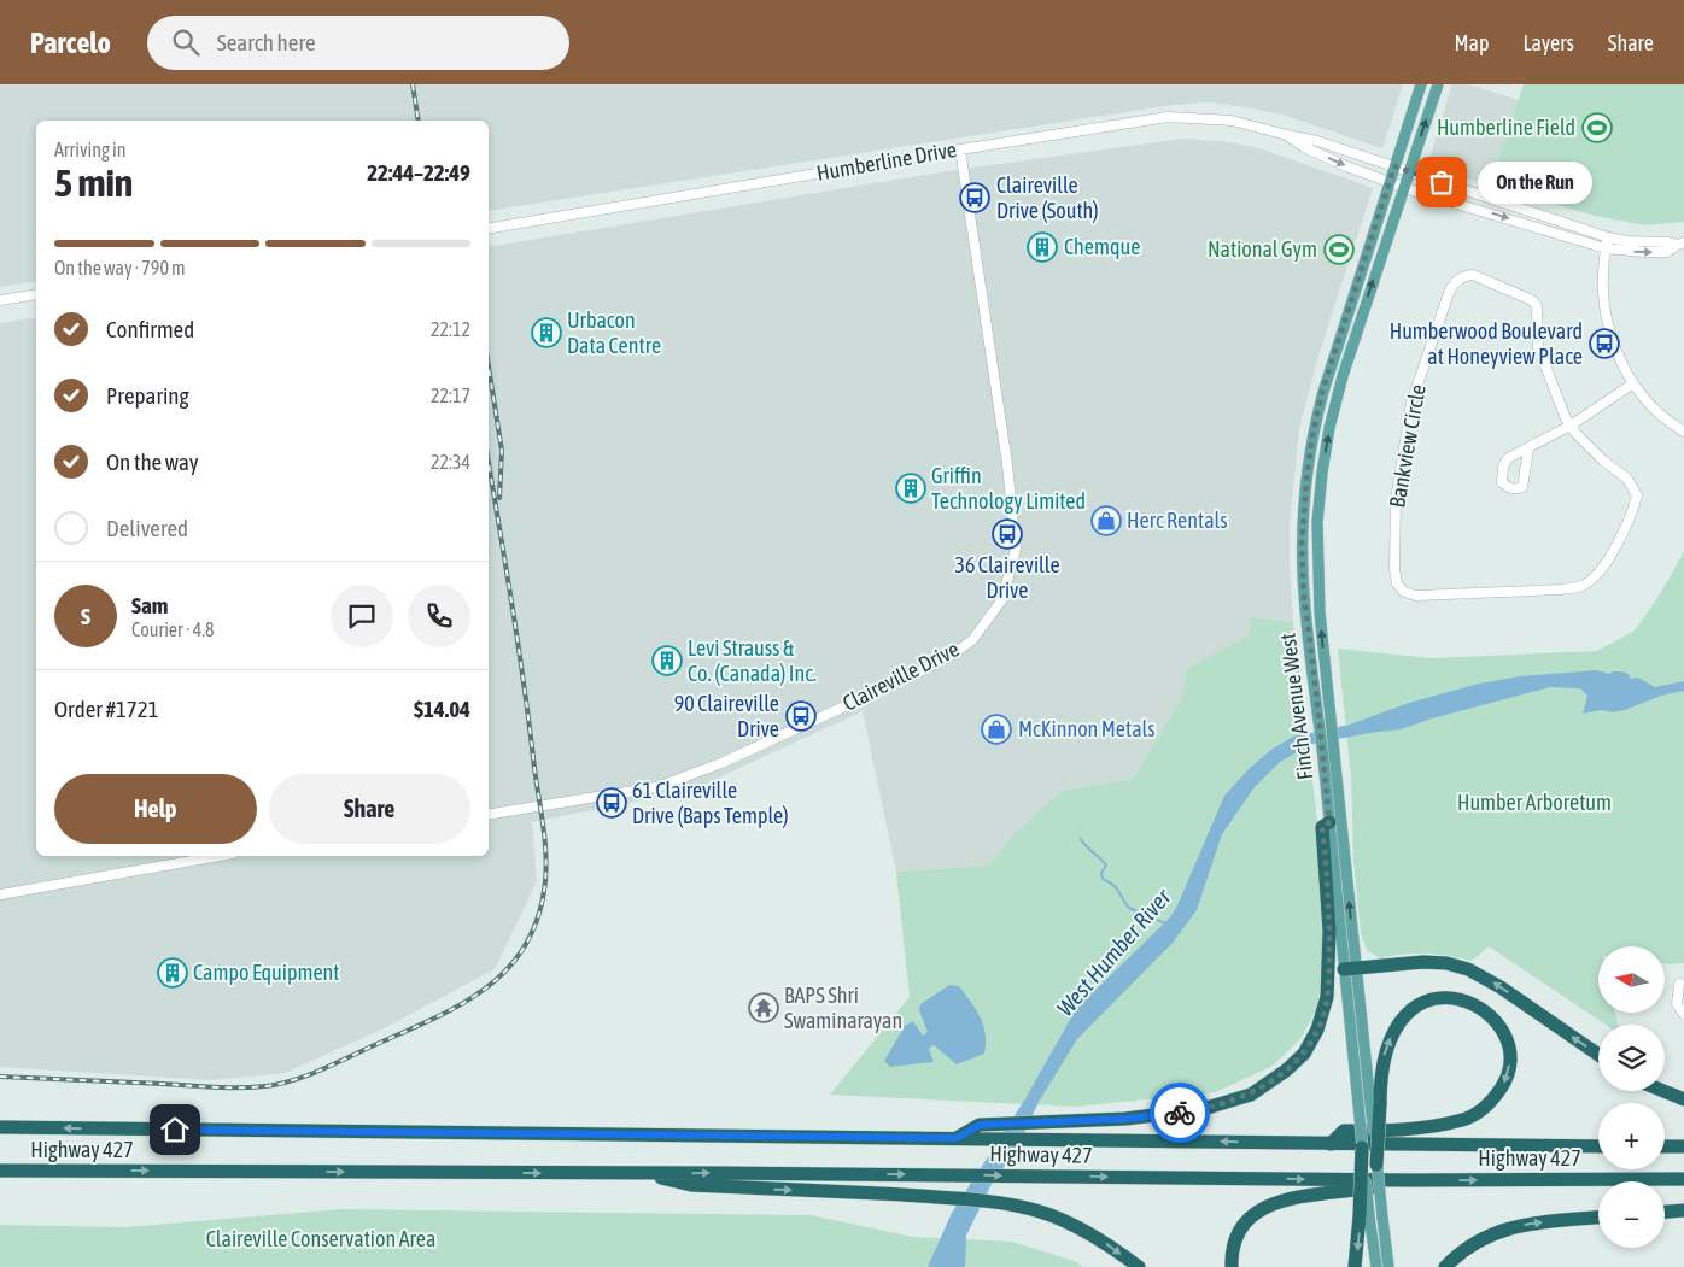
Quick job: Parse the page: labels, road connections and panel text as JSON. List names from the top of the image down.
{
  "streets": {
    "highway": ["Highway 427"],
    "main road": ["Finch Avenue West"],
    "street": ["Humberline Drive", "Bankview Circle", "Claireville Drive"]
  },
  "crossings": [
    ["Humberline Drive", "Claireville Drive"],
    ["Humberline Drive", "Finch Avenue West"]
  ],
  "water": ["West Humber River"],
  "parks": ["Humber Arboretum", "Claireville Conservation Area"],
  "places": {
    "sports": ["Humberline Field", "National Gym"],
    "other": ["On the Run"],
    "bus stop": [
      "Claireville Drive (South)",
      "Humberwood Boulevard at Honeyview Place",
      "36 Claireville Drive",
      "90 Claireville Drive",
      "61 Claireville Drive (Baps Temple)"
    ],
    "building": [
      "Chemque",
      "Urbacon Data Centre",
      "Griffin Technology Limited",
      "Levi Strauss & Co. (Canada) Inc.",
      "Campo Equipment"
    ],
    "shop": ["Herc Rentals", "McKinnon Metals"],
    "temple": ["BAPS Shri Swaminarayan"]
  },
  "north": "left",
  "page": {
    "header": "Parcelo",
    "search": "Search here",
    "nav": ["Map", "Layers", "Share"],
    "heading": ["5 min", "Arriving in", "22:44–22:49"],
    "panel": [
      "Sam",
      "Courier · 4.8",
      "Order #1721",
      "$14.04"
    ],
    "bubble": "On the Run",
    "bar": "On the way · 790 m",
    "list": [
      ["Confirmed", "22:12"],
      ["Preparing", "22:17"],
      ["On the way", "22:34"],
      "Delivered"
    ],
    "round": "S",
    "buttons": ["Help", "Share"],
    "map_buttons": ["+", "−"]
  }
}
